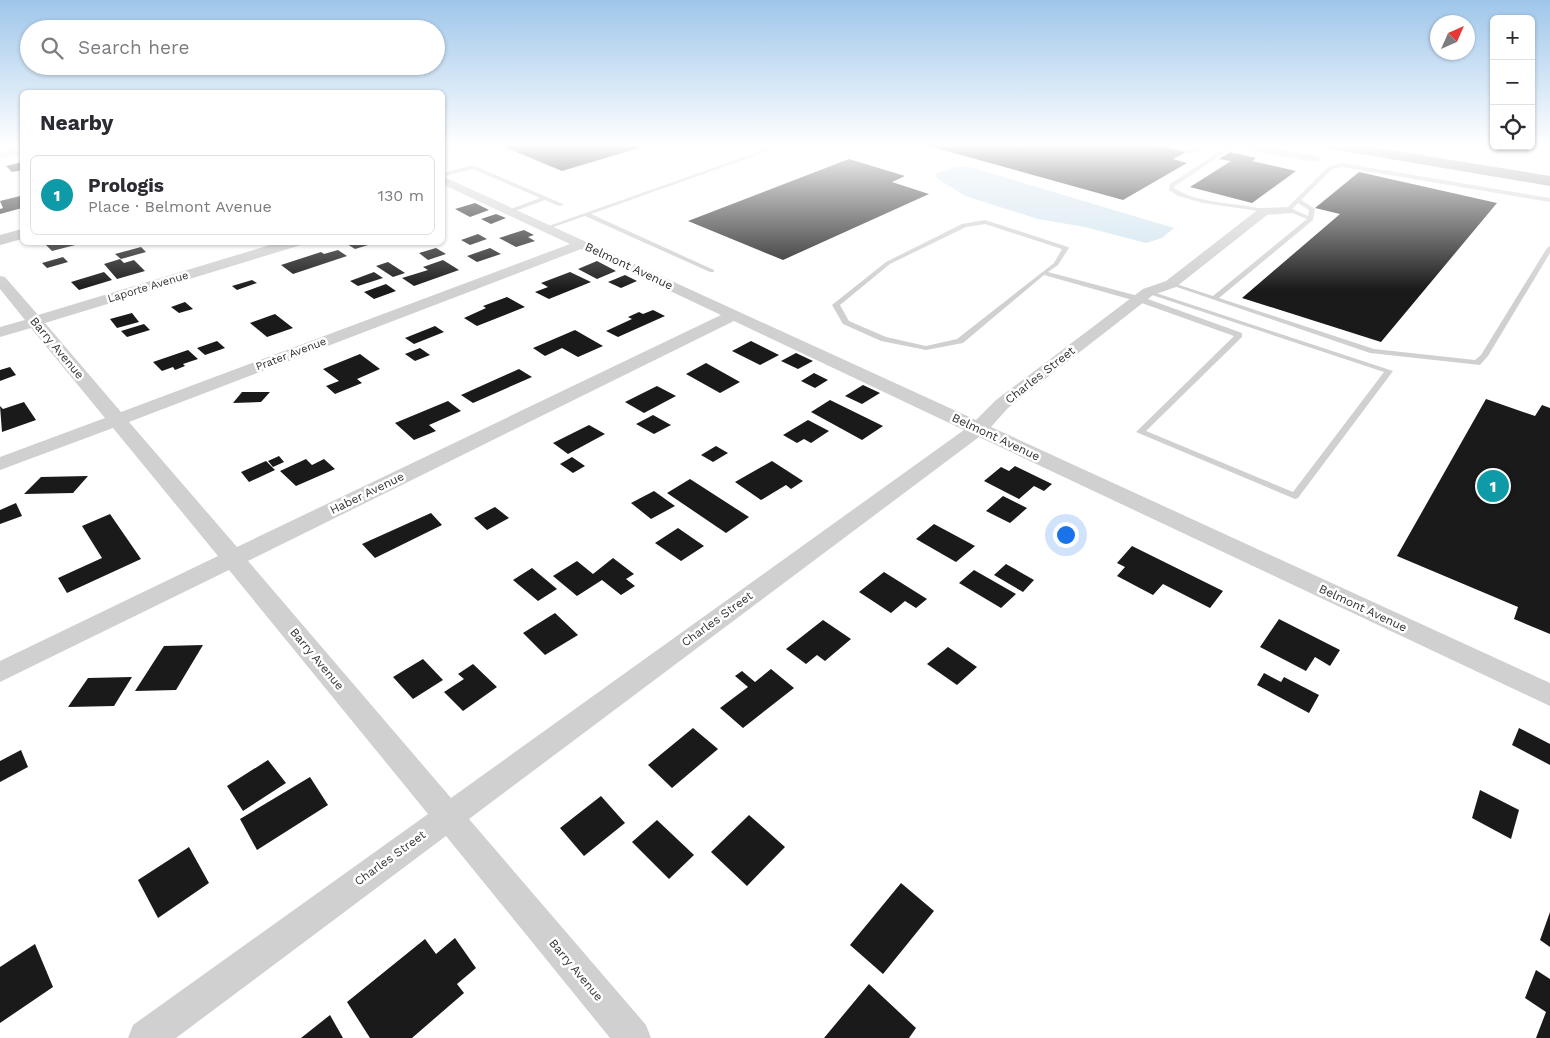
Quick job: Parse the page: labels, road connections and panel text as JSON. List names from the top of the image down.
{
  "streets": {
    "street": [
      "Belmont Avenue",
      "Laporte Avenue",
      "Barry Avenue",
      "Prater Avenue",
      "Charles Street",
      "Haber Avenue"
    ]
  },
  "crossings": [
    ["Belmont Avenue", "Prater Avenue"],
    ["Belmont Avenue", "Charles Street"],
    ["Belmont Avenue", "Haber Avenue"],
    ["Laporte Avenue", "Barry Avenue"],
    ["Barry Avenue", "Prater Avenue"],
    ["Barry Avenue", "Charles Street"],
    ["Barry Avenue", "Haber Avenue"]
  ],
  "north": "top right",
  "page": {
    "map_buttons": ["+", "−"],
    "search": "Search here",
    "heading": "Nearby",
    "list": [
      {
        "mark": "1",
        "name": "Prologis",
        "note": "Place · Belmont Avenue",
        "value": "130 m"
      }
    ],
    "pins": "1"
  }
}
